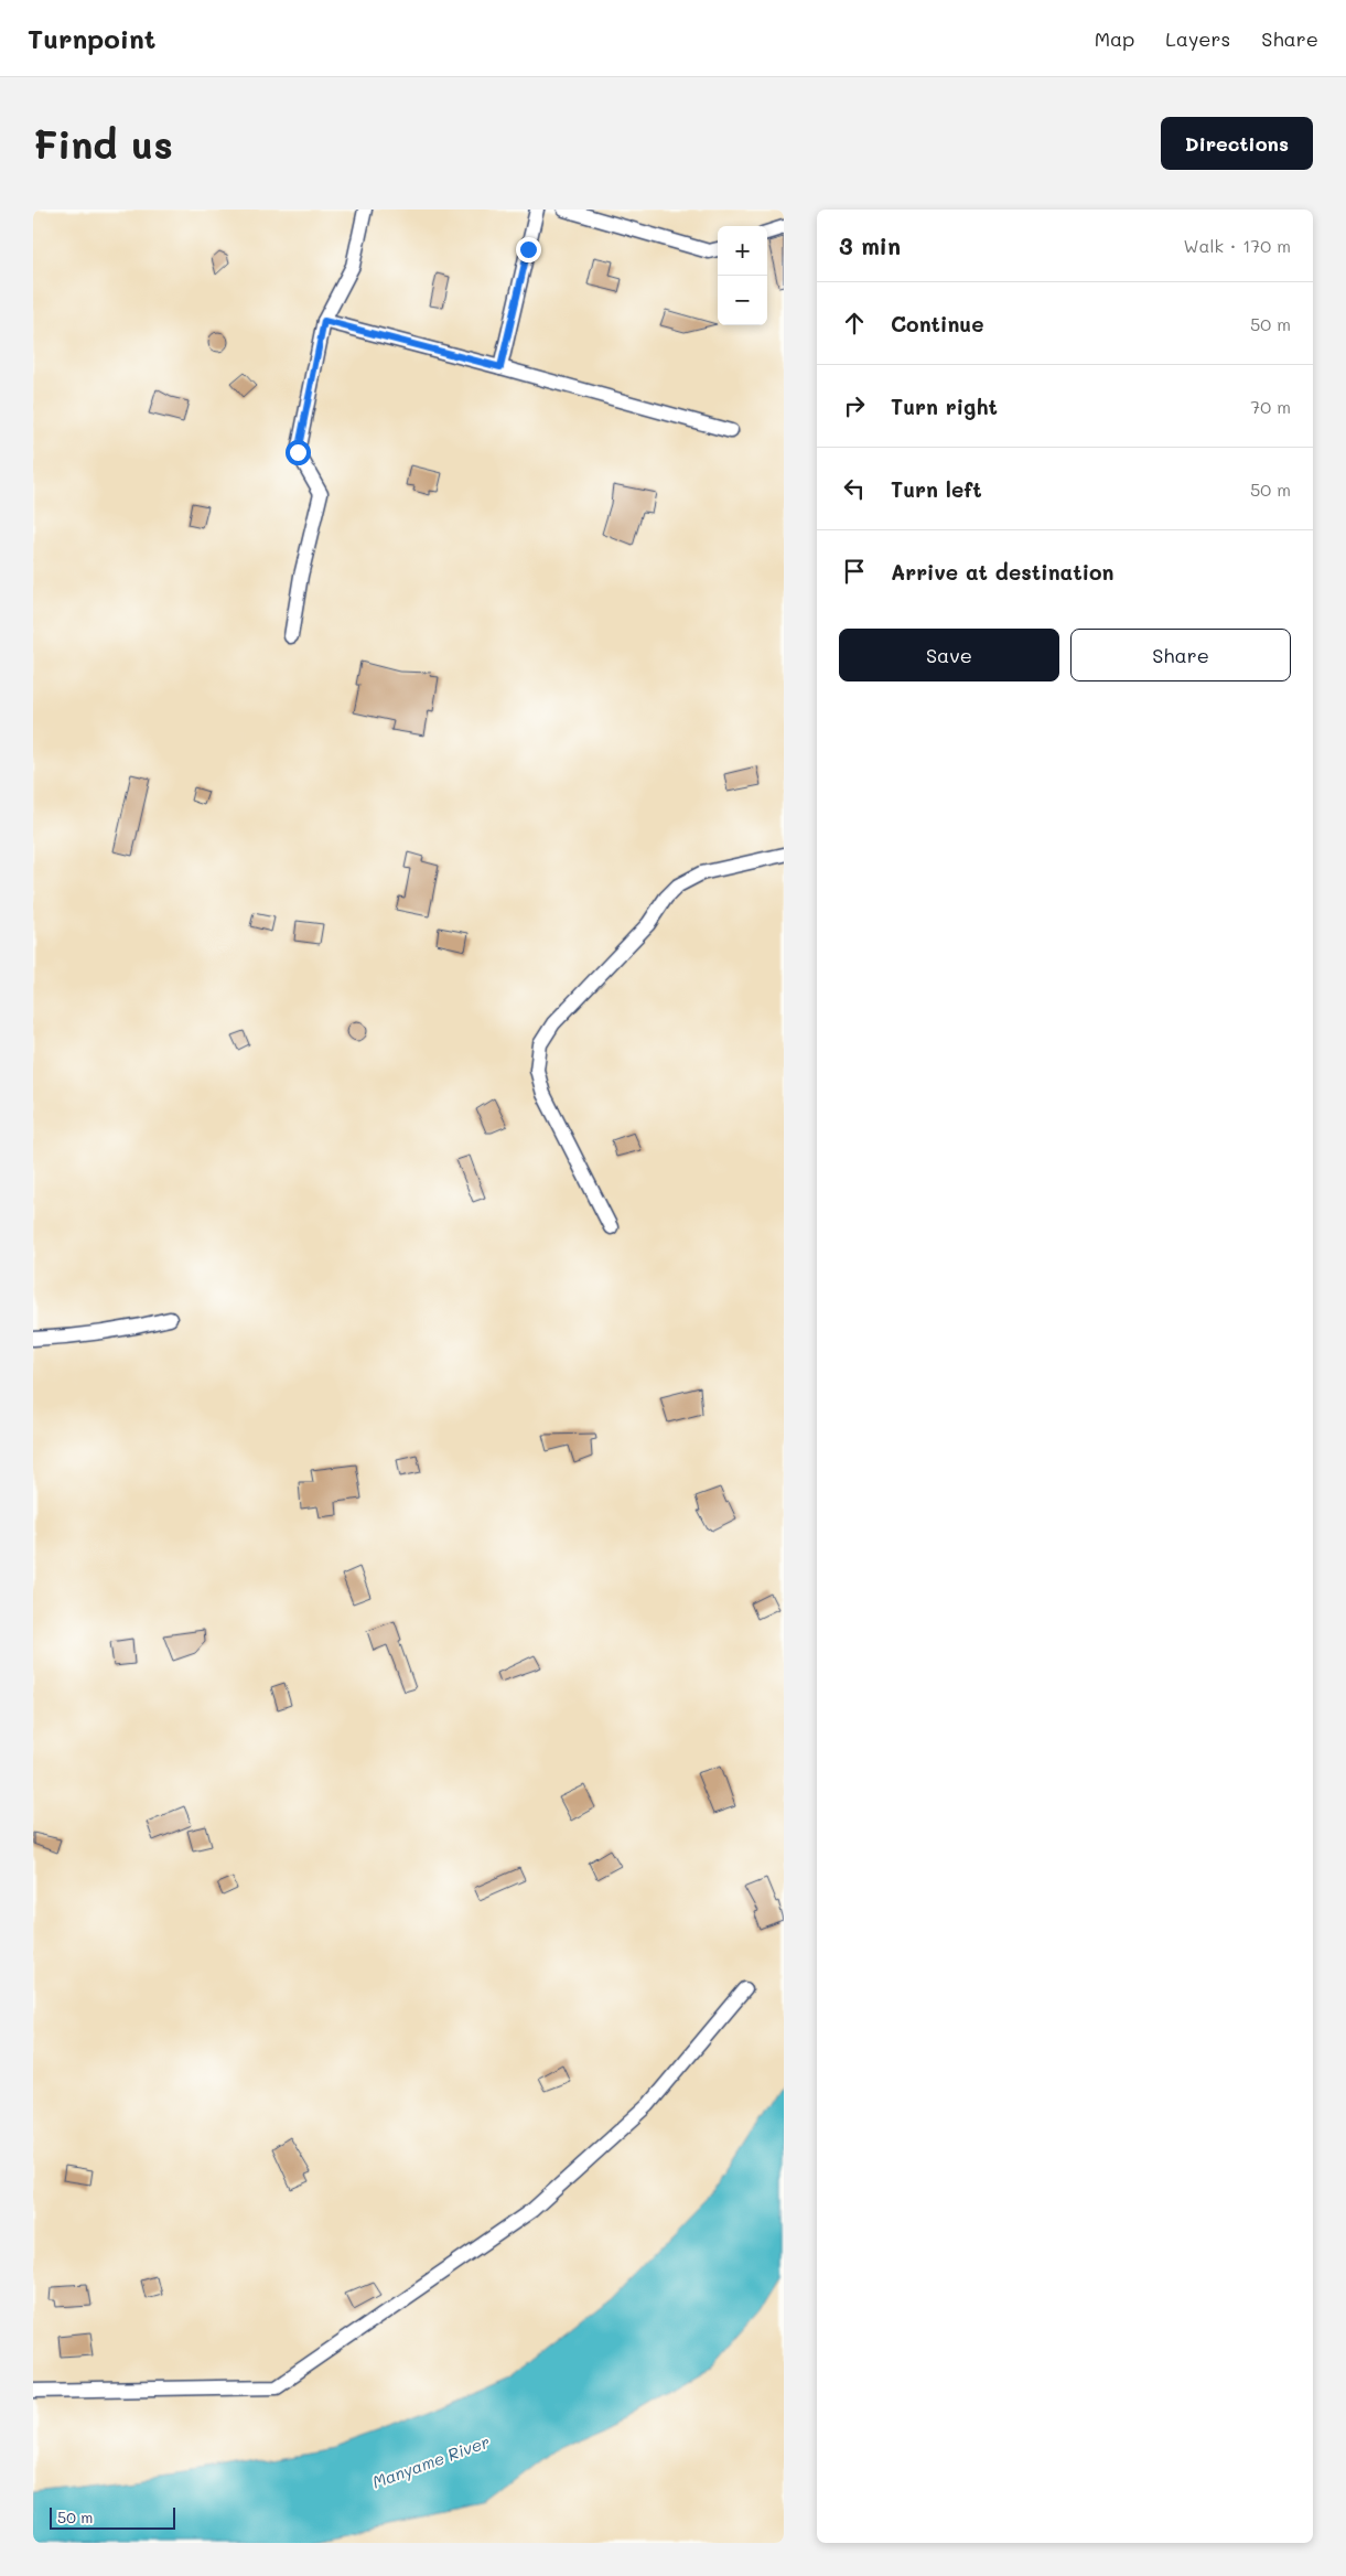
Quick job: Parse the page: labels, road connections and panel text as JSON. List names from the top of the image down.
{
  "water": ["Manyame River"],
  "scale_bar": "50 m",
  "page": {
    "header": "Turnpoint",
    "nav": ["Map", "Layers", "Share"],
    "buttons": [
      "Directions",
      ["Save", "Share"]
    ],
    "title": "Find us",
    "heading": ["3 min", "Walk · 170 m"],
    "map_buttons": ["+", "−"],
    "list": [
      ["Continue", "50 m"],
      ["Turn right", "70 m"],
      ["Turn left", "50 m"],
      "Arrive at destination"
    ],
    "scale": "50 m"
  }
}
